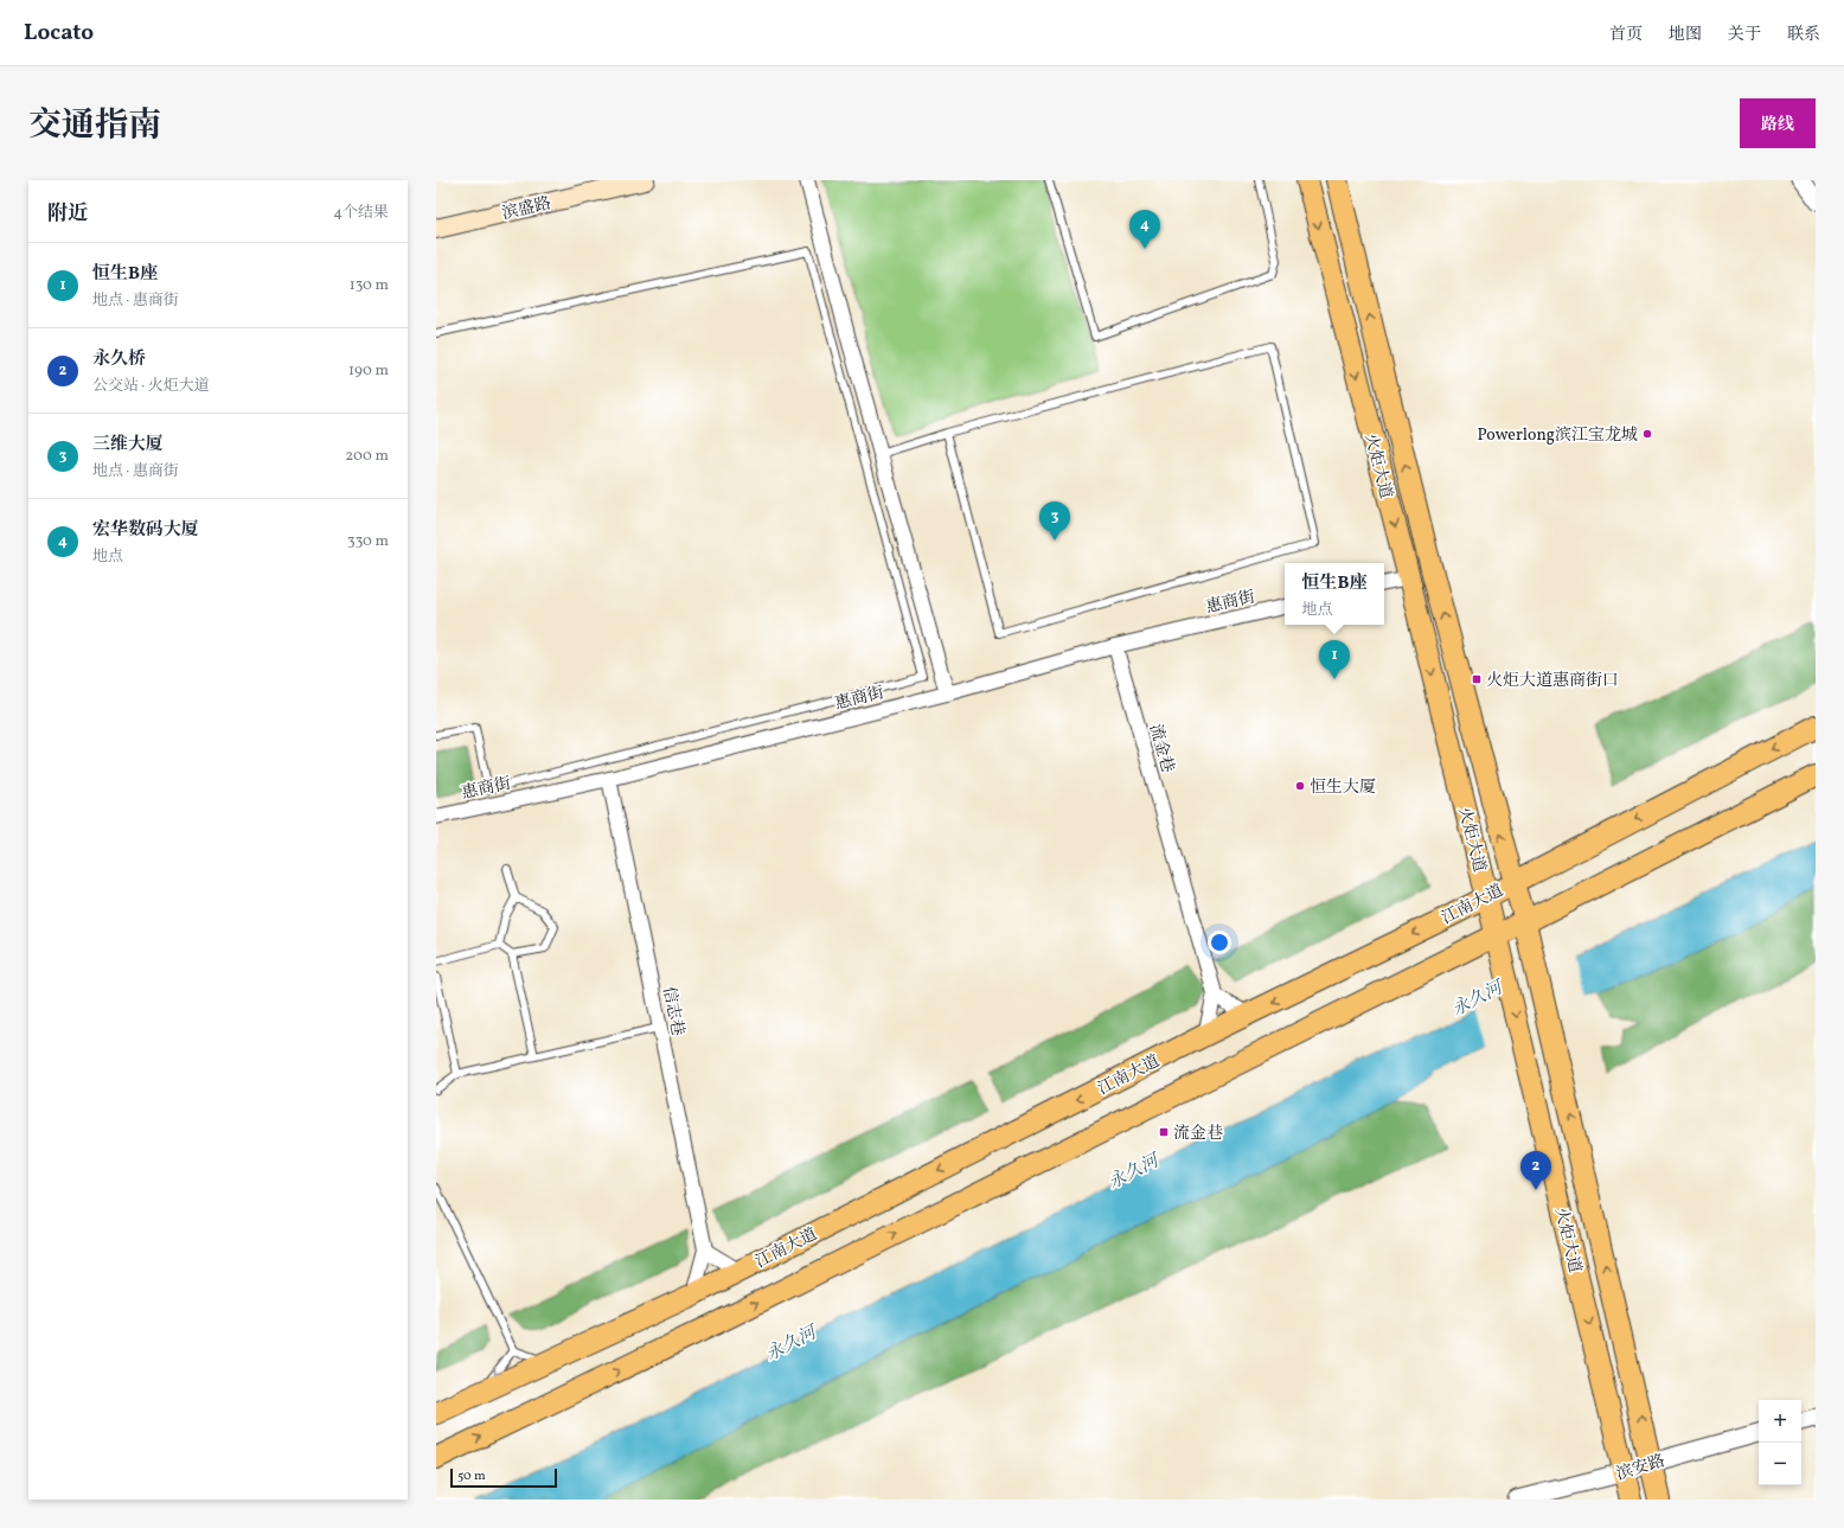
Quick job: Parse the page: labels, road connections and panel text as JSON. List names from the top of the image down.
{
  "streets": {
    "main road": ["滨盛路", "火炬大道", "江南大道"],
    "street": [
      "惠商街",
      "流金巷",
      "信志巷",
      "滨安路"
    ]
  },
  "crossings": [
    ["火炬大道", "江南大道"],
    ["火炬大道", "滨安路"],
    ["惠商街", "流金巷"],
    ["惠商街", "信志巷"],
    ["流金巷", "江南大道"],
    ["江南大道", "信志巷"]
  ],
  "water": ["永久河"],
  "places": {
    "other": ["Powerlong滨江宝龙城", "恒生大厦"],
    "transit": ["火炬大道惠商街口", "流金巷"]
  },
  "scale_bar": "50 m",
  "page": {
    "header": "Locato",
    "nav": [
      "首页",
      "地图",
      "关于",
      "联系"
    ],
    "title": "交通指南",
    "buttons": "路线",
    "heading": ["附近", "4个结果"],
    "pins": [
      "4",
      "3",
      "1",
      "2"
    ],
    "list": [
      {
        "mark": "1",
        "name": "恒生B座",
        "note": "地点 · 惠商街",
        "value": "130 m"
      },
      {
        "mark": "2",
        "name": "永久桥",
        "note": "公交站 · 火炬大道",
        "value": "190 m"
      },
      {
        "mark": "3",
        "name": "三维大厦",
        "note": "地点 · 惠商街",
        "value": "200 m"
      },
      {
        "mark": "4",
        "name": "宏华数码大厦",
        "note": "地点",
        "value": "330 m"
      }
    ],
    "popup": ["恒生B座", "地点"],
    "map_buttons": ["+", "−"],
    "scale": "50 m"
  }
}
